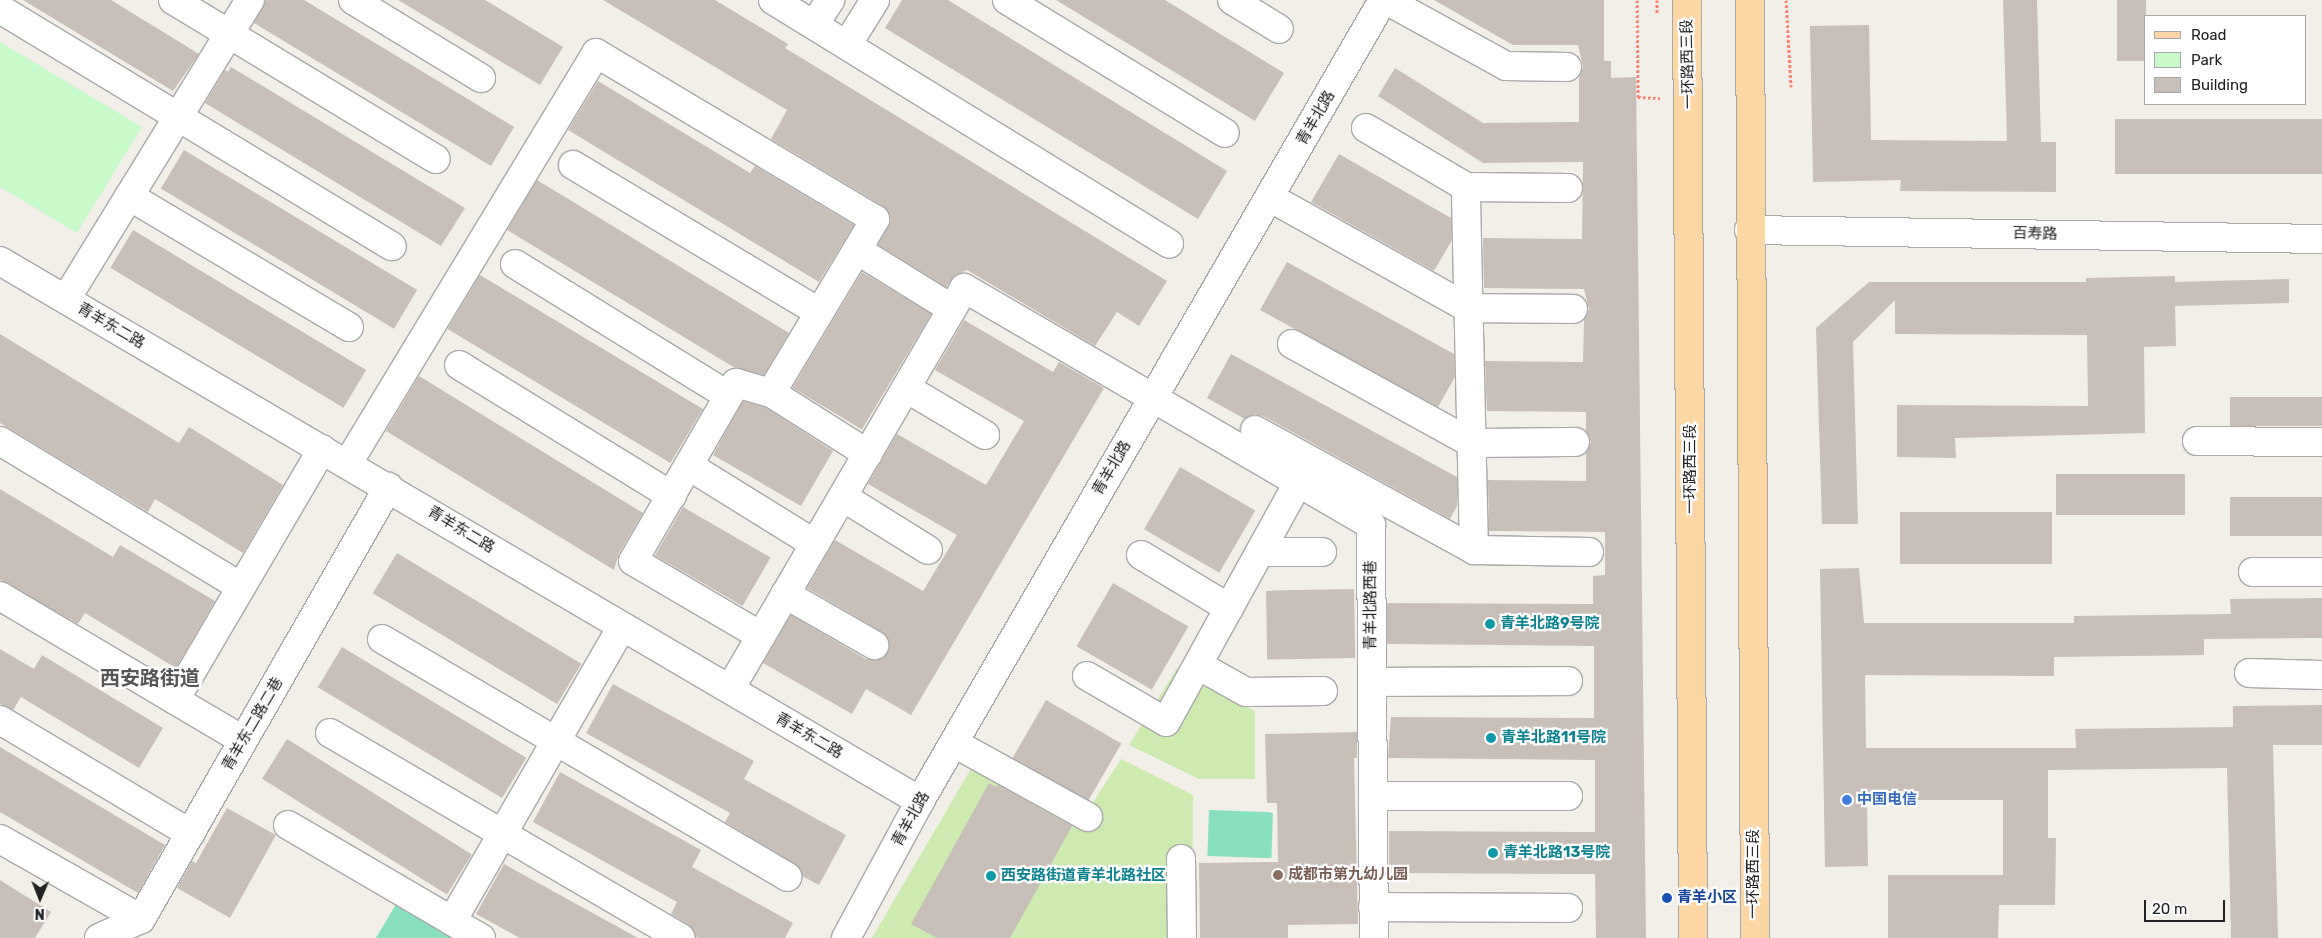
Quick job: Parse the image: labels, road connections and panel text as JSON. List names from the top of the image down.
{
  "streets": {
    "main road": ["一环路西三段"],
    "street": [
      "青羊北路",
      "百寿路",
      "青羊东二路",
      "青羊北路西巷",
      "青羊东二路二巷"
    ]
  },
  "crossings": [
    ["一环路西三段", "百寿路"],
    ["青羊北路", "青羊东二路"],
    ["青羊北路", "青羊北路西巷"],
    ["青羊东二路", "青羊东二路二巷"]
  ],
  "districts": ["西安路街道"],
  "places": [
    "青羊北路9号院",
    "青羊北路11号院",
    "中国电信",
    "青羊北路13号院",
    "成都市第九幼儿园",
    "西安路街道青羊北路社区",
    "青羊小区"
  ],
  "legend": ["Road", "Park", "Building"],
  "scale_bar": "20 m",
  "north": "bottom"
}
